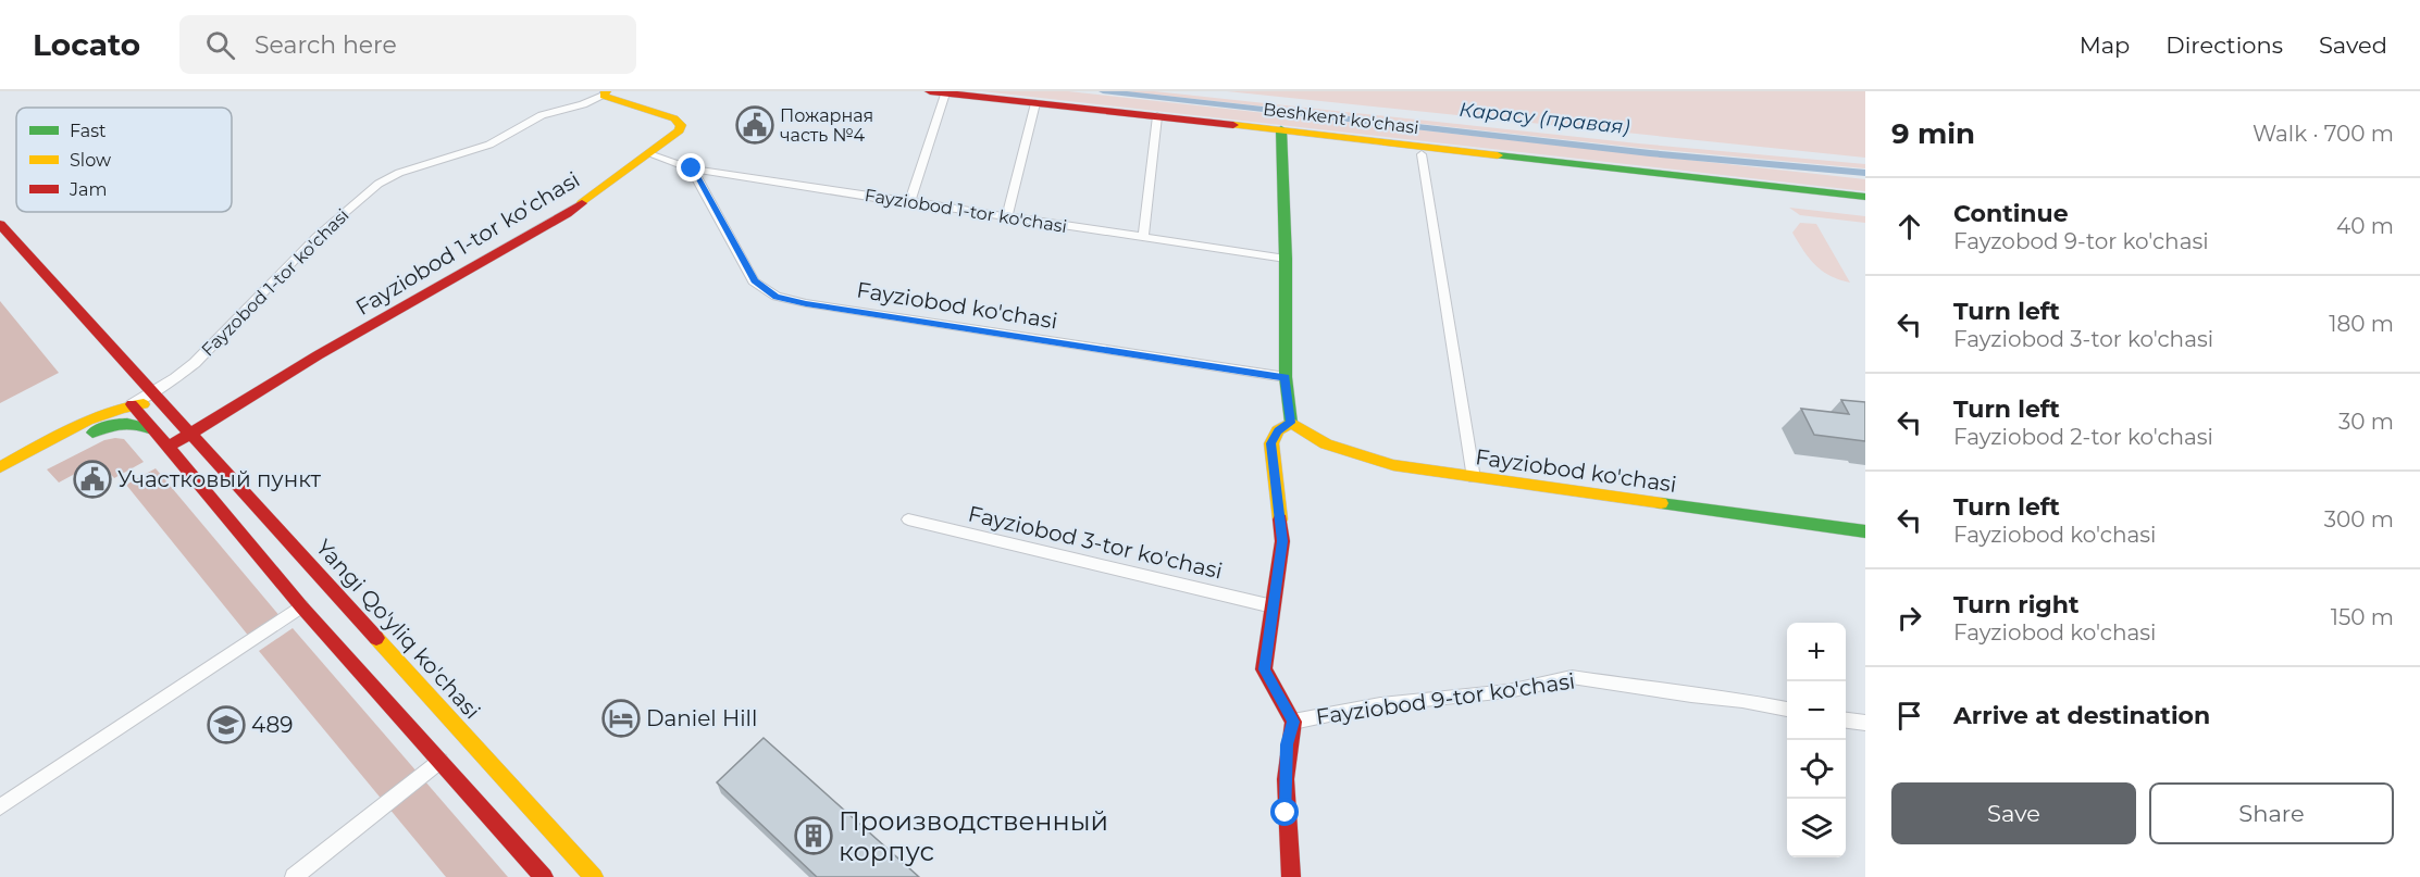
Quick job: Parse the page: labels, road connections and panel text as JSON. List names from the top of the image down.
{
  "streets": {
    "street": [
      "Beshkent ko'chasi",
      "Fayziobod 1-tor ko'chasi",
      "Fayziobod 1-tor koʻchasi",
      "Fayzobod 1-tor ko'chasi",
      "Fayziobod ko'chasi",
      "Fayziobod 3-tor ko'chasi",
      "Yangi Qo'yliq ko'chasi",
      "Fayziobod 9-tor ko'chasi"
    ]
  },
  "crossings": [
    ["Fayziobod 1-tor ko'chasi", "Fayziobod 1-tor koʻchasi"],
    ["Fayziobod 1-tor ko'chasi", "Fayziobod ko'chasi"],
    ["Fayziobod 1-tor koʻchasi", "Fayzobod 1-tor ko'chasi"],
    ["Fayziobod 1-tor koʻchasi", "Yangi Qo'yliq ko'chasi"],
    ["Fayzobod 1-tor ko'chasi", "Yangi Qo'yliq ko'chasi"]
  ],
  "water": ["Карасу (правая)"],
  "places": {
    "public building": ["Пожарная часть №4", "Участковый пункт"],
    "hotel": ["Daniel Hill"],
    "school or university": ["489"],
    "building": ["Производственный корпус"]
  },
  "legend": ["Fast", "Slow", "Jam"],
  "page": {
    "header": "Locato",
    "search": "Search here",
    "nav": ["Map", "Directions", "Saved"],
    "heading": ["9 min", "Walk · 700 m"],
    "list": [
      ["Continue", "Fayzobod 9-tor ko'chasi", "40 m"],
      ["Turn left", "Fayziobod 3-tor ko'chasi", "180 m"],
      ["Turn left", "Fayziobod 2-tor ko'chasi", "30 m"],
      ["Turn left", "Fayziobod ko'chasi", "300 m"],
      ["Turn right", "Fayziobod ko'chasi", "150 m"],
      "Arrive at destination"
    ],
    "map_buttons": ["+", "−"],
    "buttons": ["Save", "Share"]
  }
}
